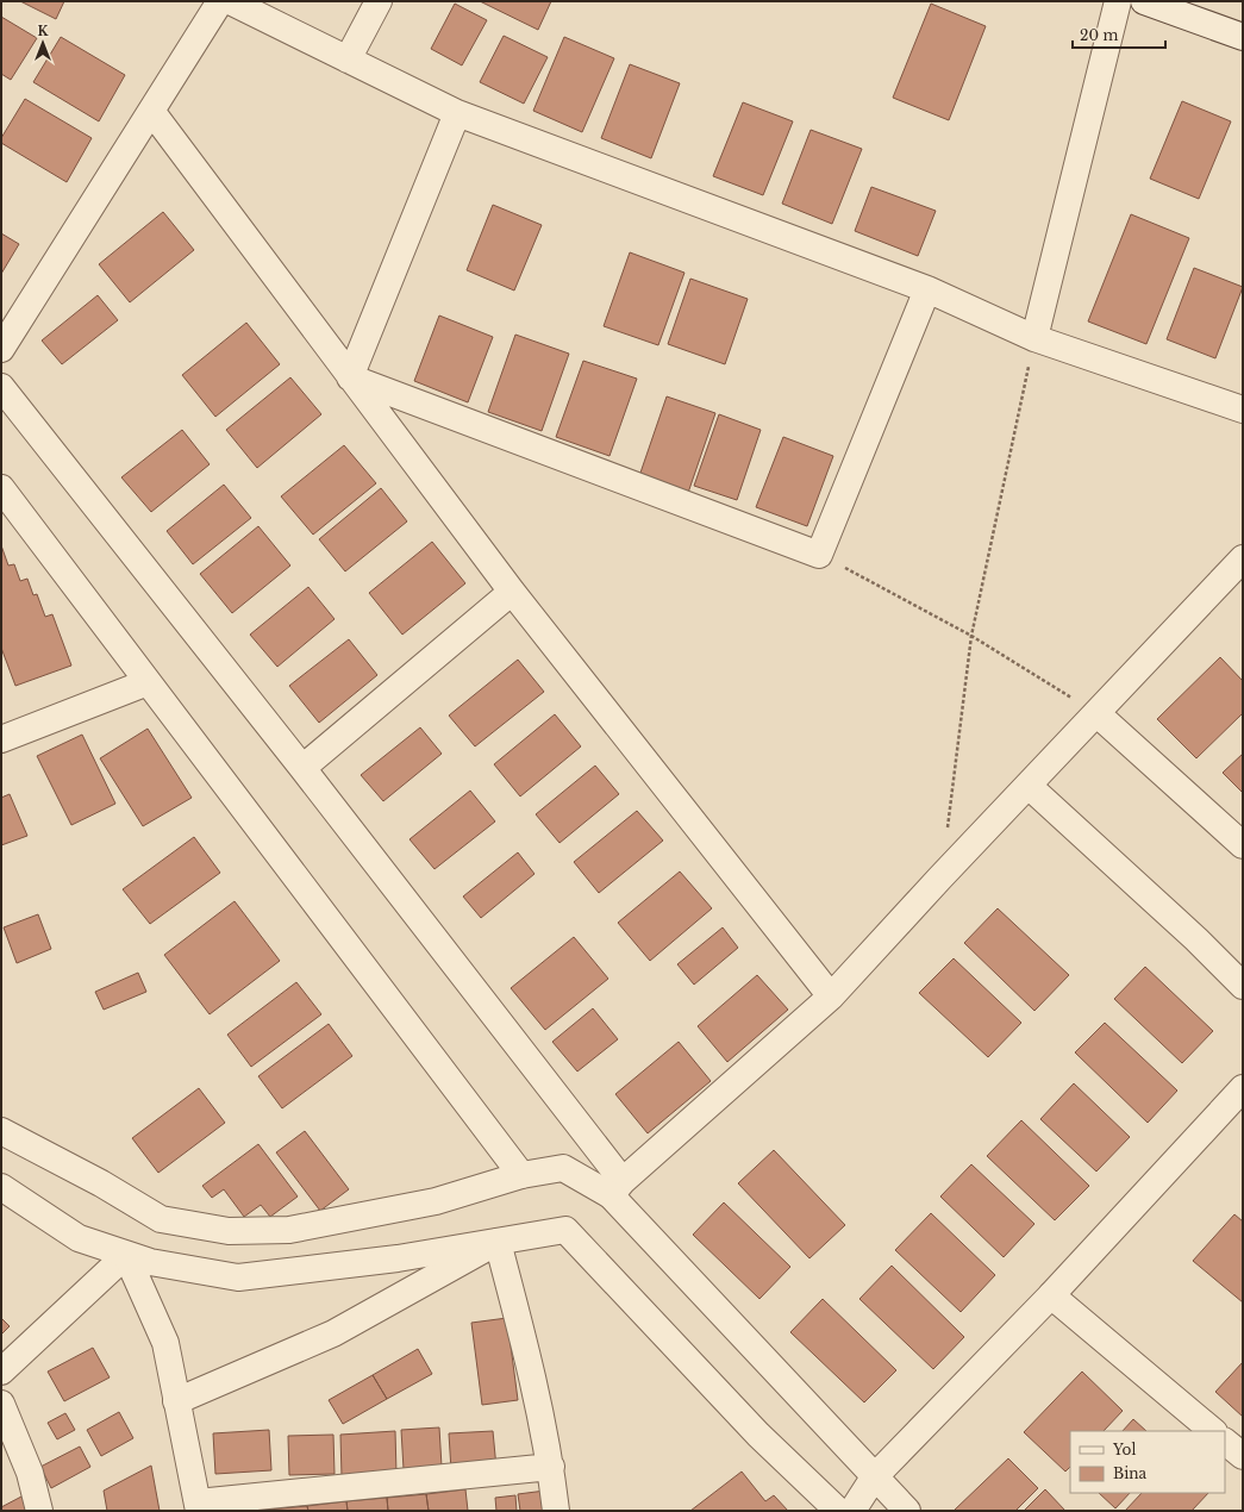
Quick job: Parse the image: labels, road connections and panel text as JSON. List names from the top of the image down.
{
  "legend": ["Yol", "Bina"],
  "scale_bar": "20 m",
  "north": "top"
}
